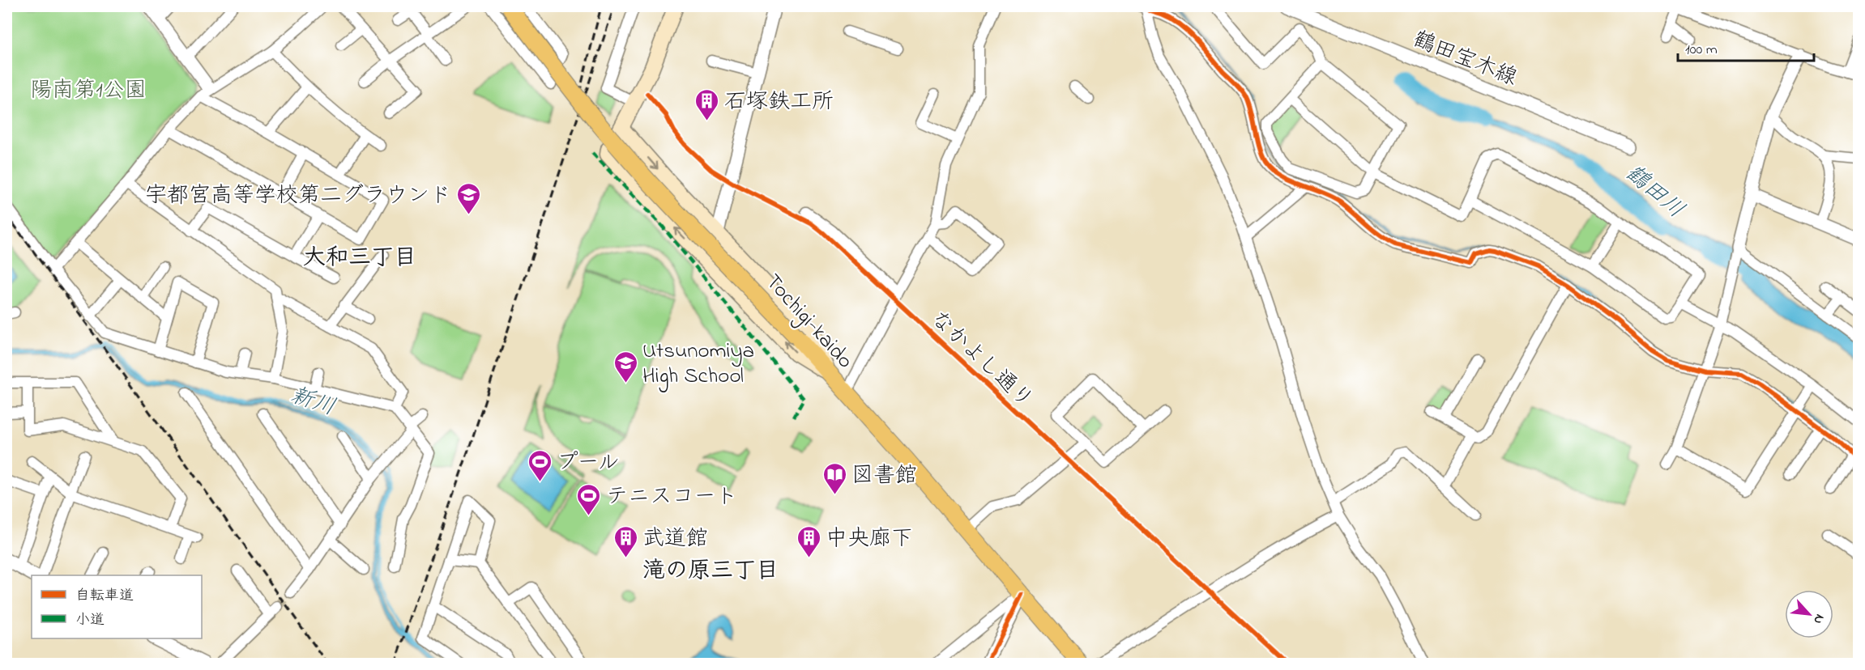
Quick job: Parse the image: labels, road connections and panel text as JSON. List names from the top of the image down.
{
  "streets": {
    "main road": ["Tochigi-kaido"],
    "street": ["鶴田宝木線"],
    "cycle path": ["なかよし通り"]
  },
  "districts": ["大和三丁目", "滝の原三丁目"],
  "water": ["鶴田川", "新川"],
  "parks": ["陽南第1公園"],
  "places": {
    "building": ["石塚鉄工所", "武道館", "中央廊下"],
    "school or university": ["宇都宮高等学校第二グラウンド", "Utsunomiya High School"],
    "sports": ["プール", "テニスコート"],
    "library": ["図書館"]
  },
  "legend": ["自転車道", "小道"],
  "scale_bar": "100 m",
  "north": "bottom right"
}
